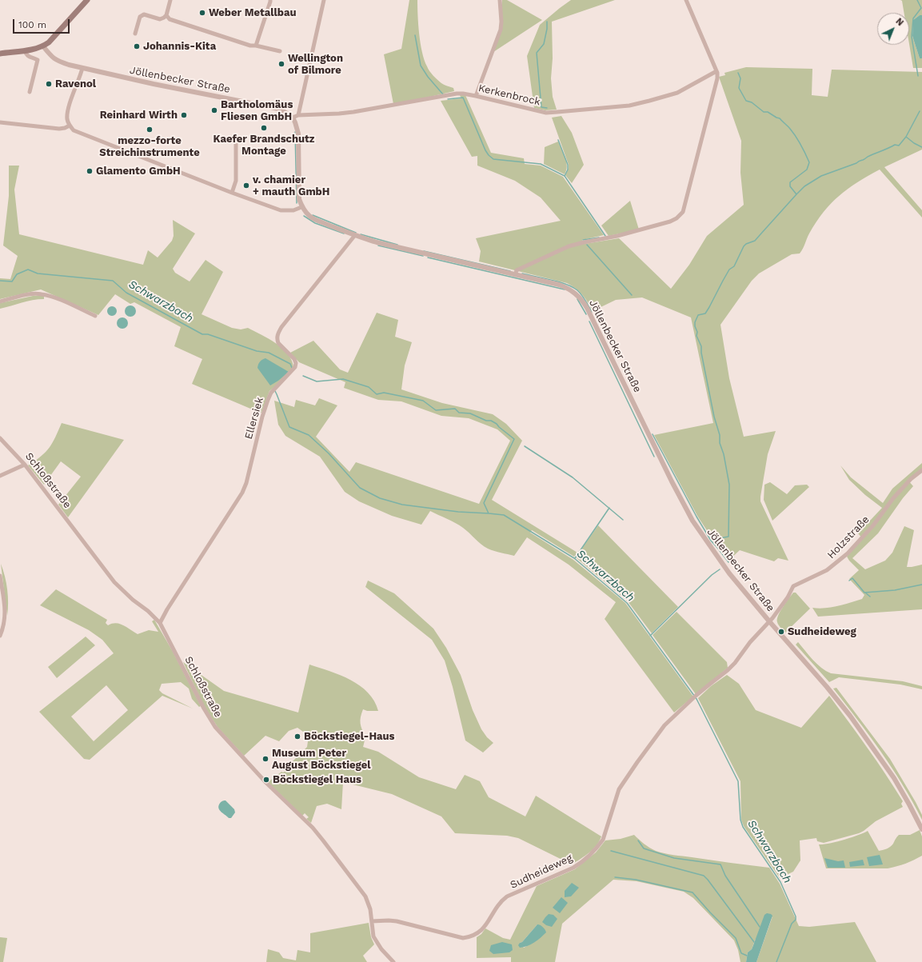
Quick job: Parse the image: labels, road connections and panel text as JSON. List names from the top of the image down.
{
  "streets": {
    "street": [
      "Jöllenbecker Straße",
      "Kerkenbrock",
      "Ellersiek",
      "Schloßstraße",
      "Holzstraße",
      "Sudheideweg"
    ]
  },
  "crossings": [
    ["Jöllenbecker Straße", "Kerkenbrock"],
    ["Jöllenbecker Straße", "Ellersiek"],
    ["Jöllenbecker Straße", "Holzstraße"],
    ["Jöllenbecker Straße", "Sudheideweg"],
    ["Ellersiek", "Schloßstraße"],
    ["Schloßstraße", "Sudheideweg"],
    ["Holzstraße", "Sudheideweg"]
  ],
  "water": ["Schwarzbach"],
  "places": [
    "Weber Metallbau",
    "Johannis-Kita",
    "Wellington of Bilmore",
    "Ravenol",
    "Bartholomäus Fliesen GmbH",
    "Reinhard Wirth",
    "Kaefer Brandschutz Montage",
    "mezzo-forte Streichinstrumente",
    "Glamento GmbH",
    "v. chamier + mauth GmbH",
    "Sudheideweg",
    "Böckstiegel-Haus",
    "Museum Peter August Böckstiegel",
    "Böckstiegel Haus"
  ],
  "scale_bar": "100 m",
  "north": "top right"
}
